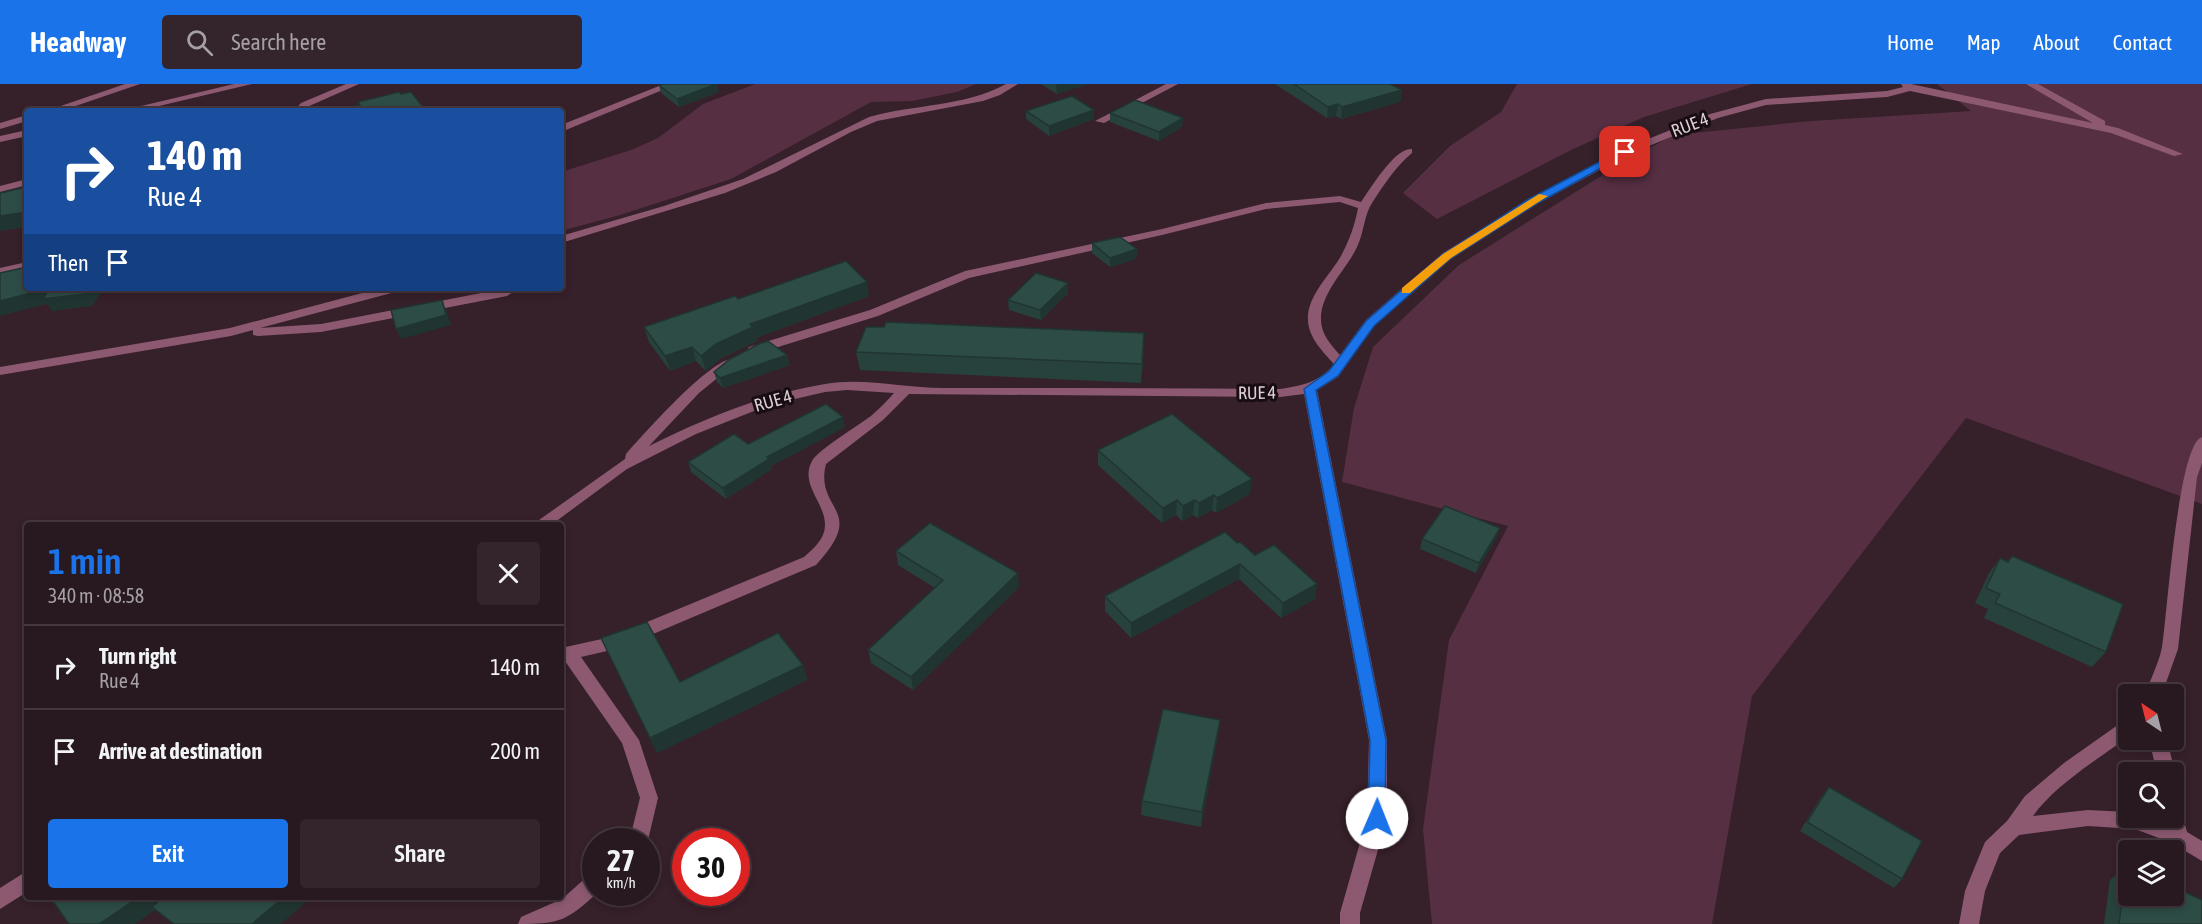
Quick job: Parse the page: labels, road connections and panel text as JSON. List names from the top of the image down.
{
  "streets": {
    "street": ["RUE 4"]
  },
  "north": "top left",
  "page": {
    "header": "Headway",
    "search": "Search here",
    "nav": [
      "Home",
      "Map",
      "About",
      "Contact"
    ],
    "turn": ["140 m", "Rue 4"],
    "then": "Then",
    "heading": ["1 min", "340 m · 08:58"],
    "list": [
      {
        "name": "Turn right",
        "note": "Rue 4",
        "value": "140 m"
      },
      {
        "name": "Arrive at destination",
        "value": "200 m"
      }
    ],
    "buttons": ["Exit", "Share"],
    "speed": "27 km/h",
    "limit": "30"
  }
}
